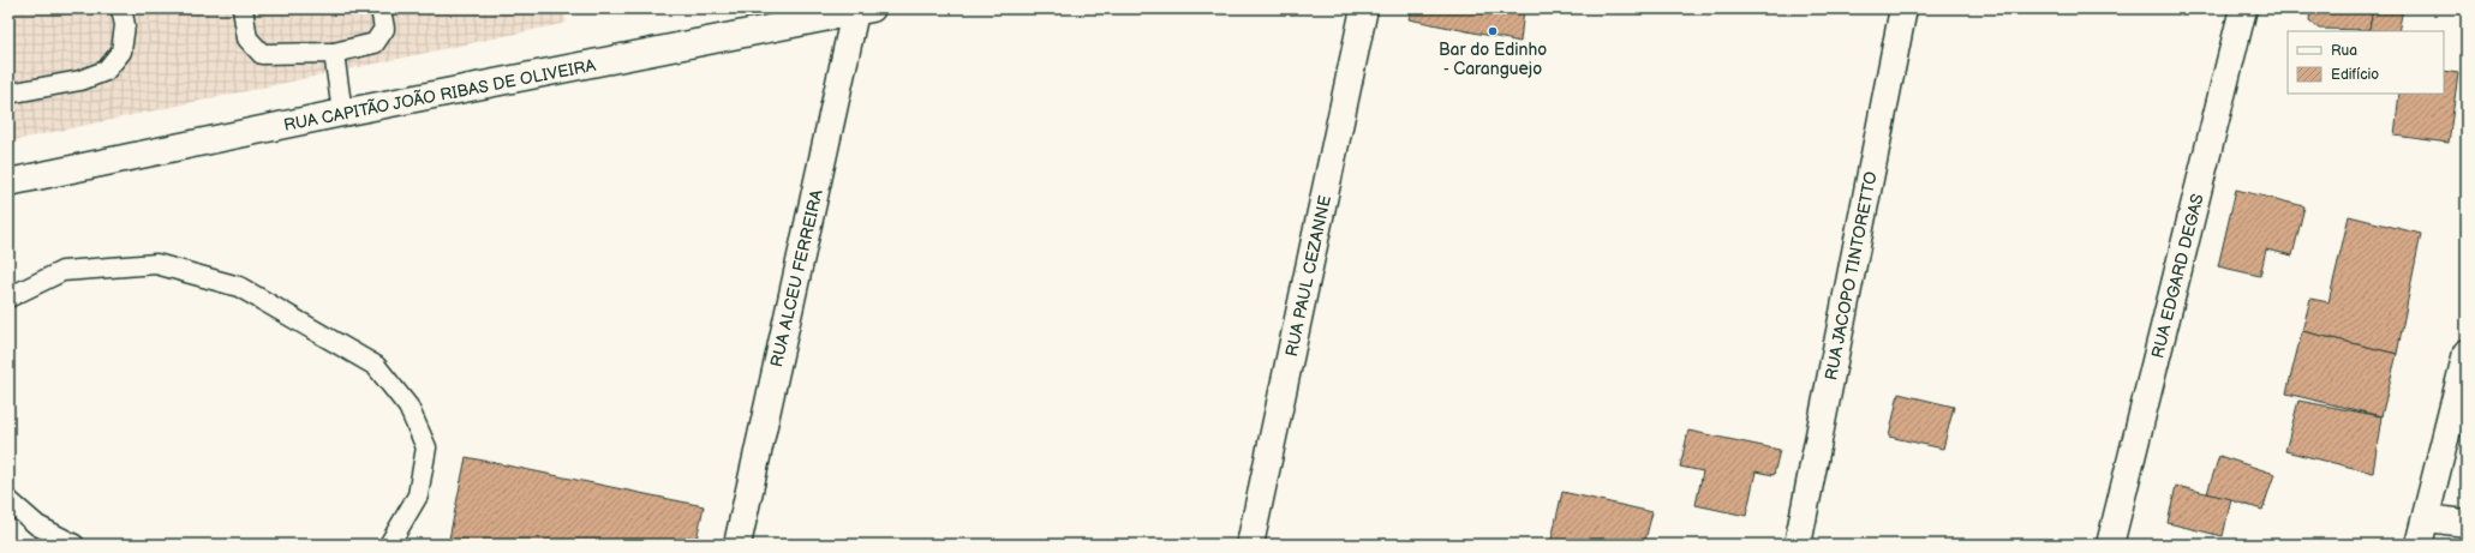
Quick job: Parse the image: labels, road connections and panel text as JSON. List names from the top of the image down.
{
  "streets": {
    "street": [
      "RUA CAPITÃO JOÃO RIBAS DE OLIVEIRA",
      "RUA PAUL CEZANNE",
      "RUA JACOPO TINTORETTO",
      "RUA EDGARD DEGAS",
      "RUA ALCEU FERREIRA"
    ]
  },
  "crossings": [
    ["RUA CAPITÃO JOÃO RIBAS DE OLIVEIRA", "RUA ALCEU FERREIRA"]
  ],
  "places": ["Bar do Edinho - Caranguejo"],
  "legend": ["Rua", "Edifício"]
}
